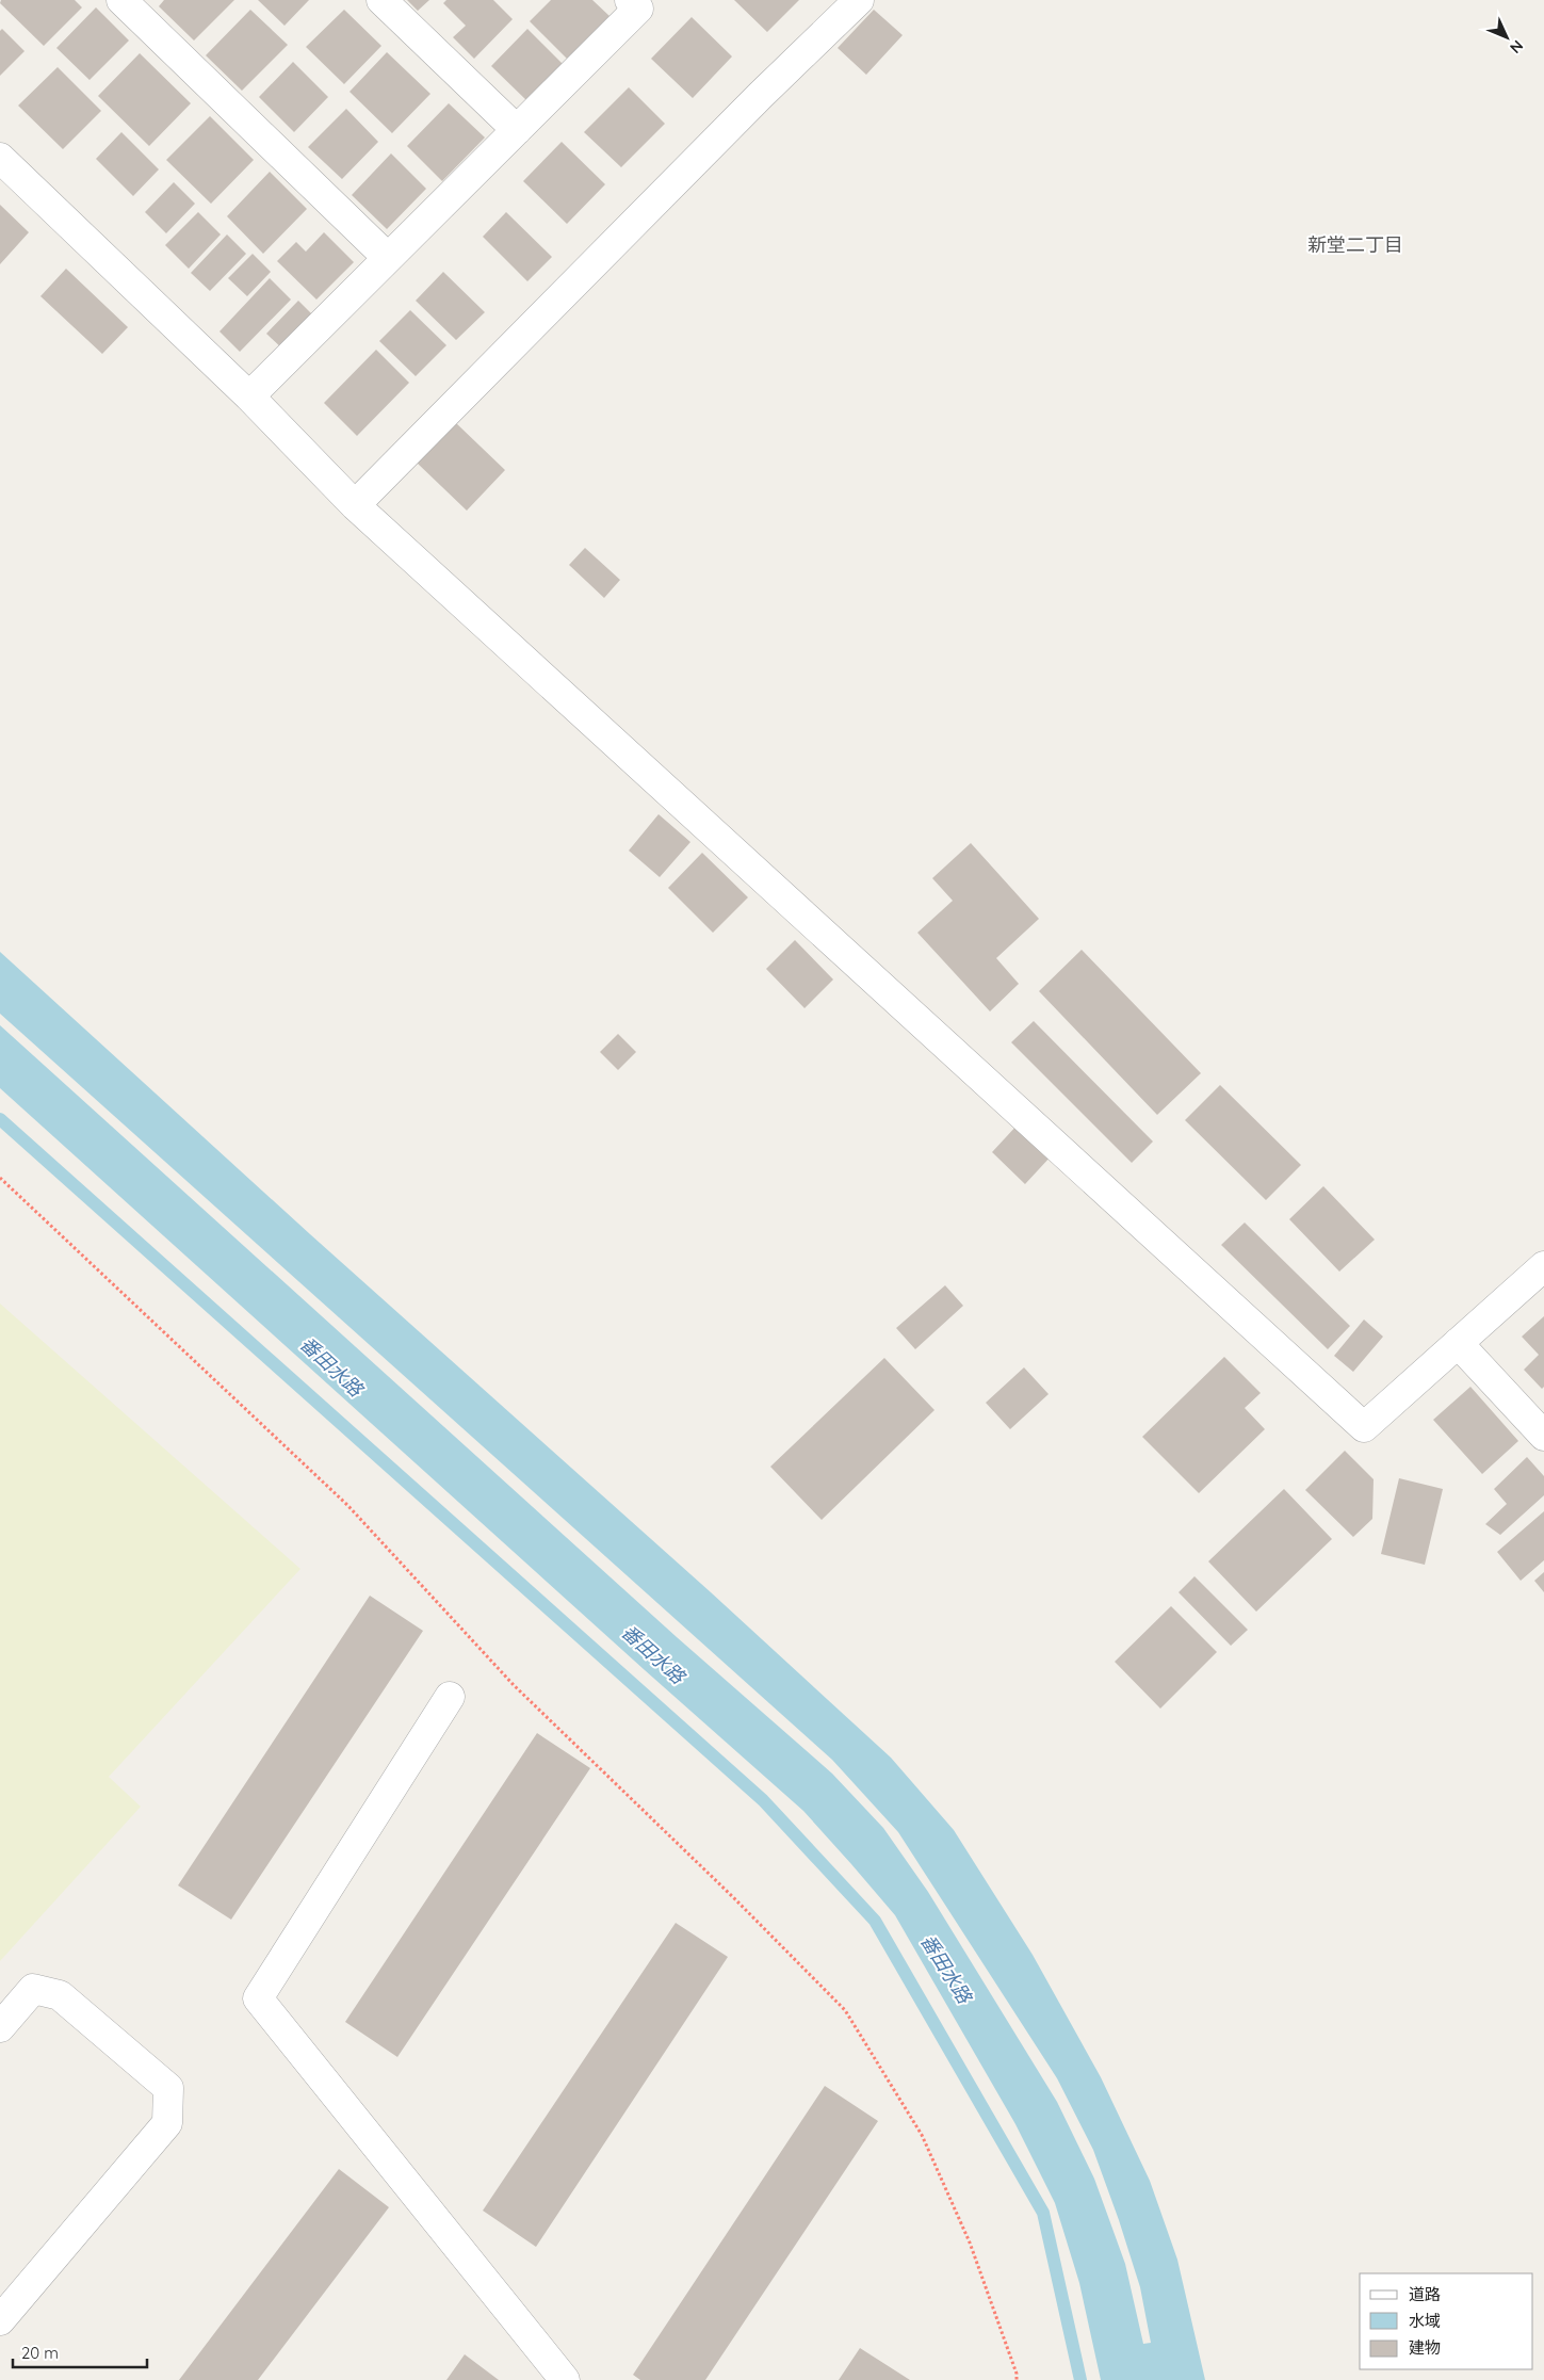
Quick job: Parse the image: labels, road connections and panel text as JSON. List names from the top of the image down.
{
  "districts": ["新堂二丁目"],
  "water": ["番田水路"],
  "legend": ["道路", "水域", "建物"],
  "scale_bar": "20 m",
  "north": "bottom right"
}
